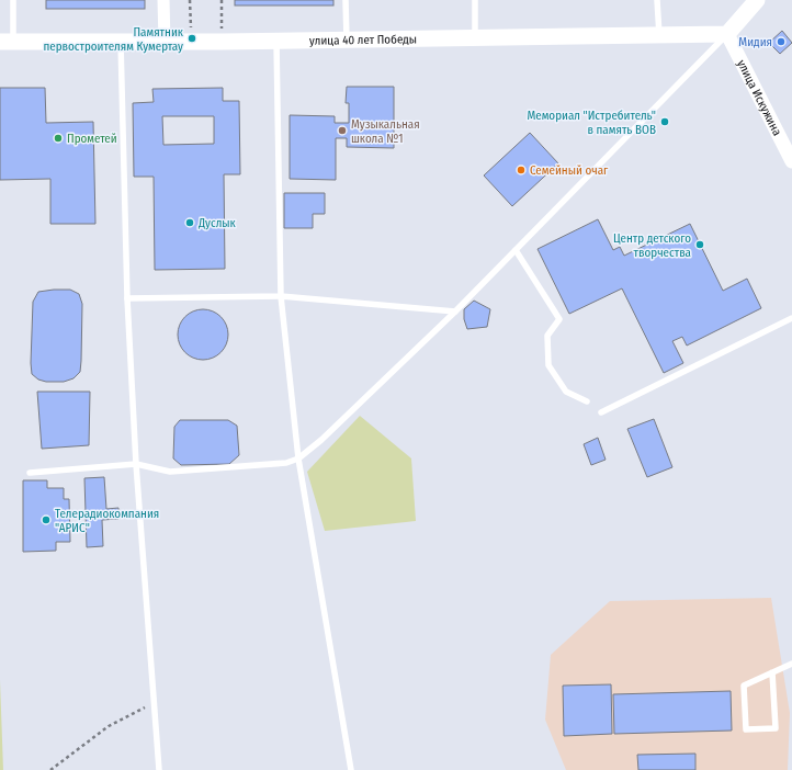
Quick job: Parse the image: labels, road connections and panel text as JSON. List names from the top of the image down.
{
  "streets": {
    "main road": ["улица 40 лет Победы"],
    "street": ["улица Искужина"]
  },
  "crossings": [
    ["улица 40 лет Победы", "улица Искужина"]
  ],
  "places": [
    "Памятник первостроителям Кумертау",
    "Мидия",
    "Мемориал \"Истребитель\" в память ВОВ",
    "Музыкальная школа №1",
    "Прометей",
    "Семейный очаг",
    "Дуслык",
    "Центр детского творчества",
    "Телерадиокомпания \"АРИС\""
  ]
}
